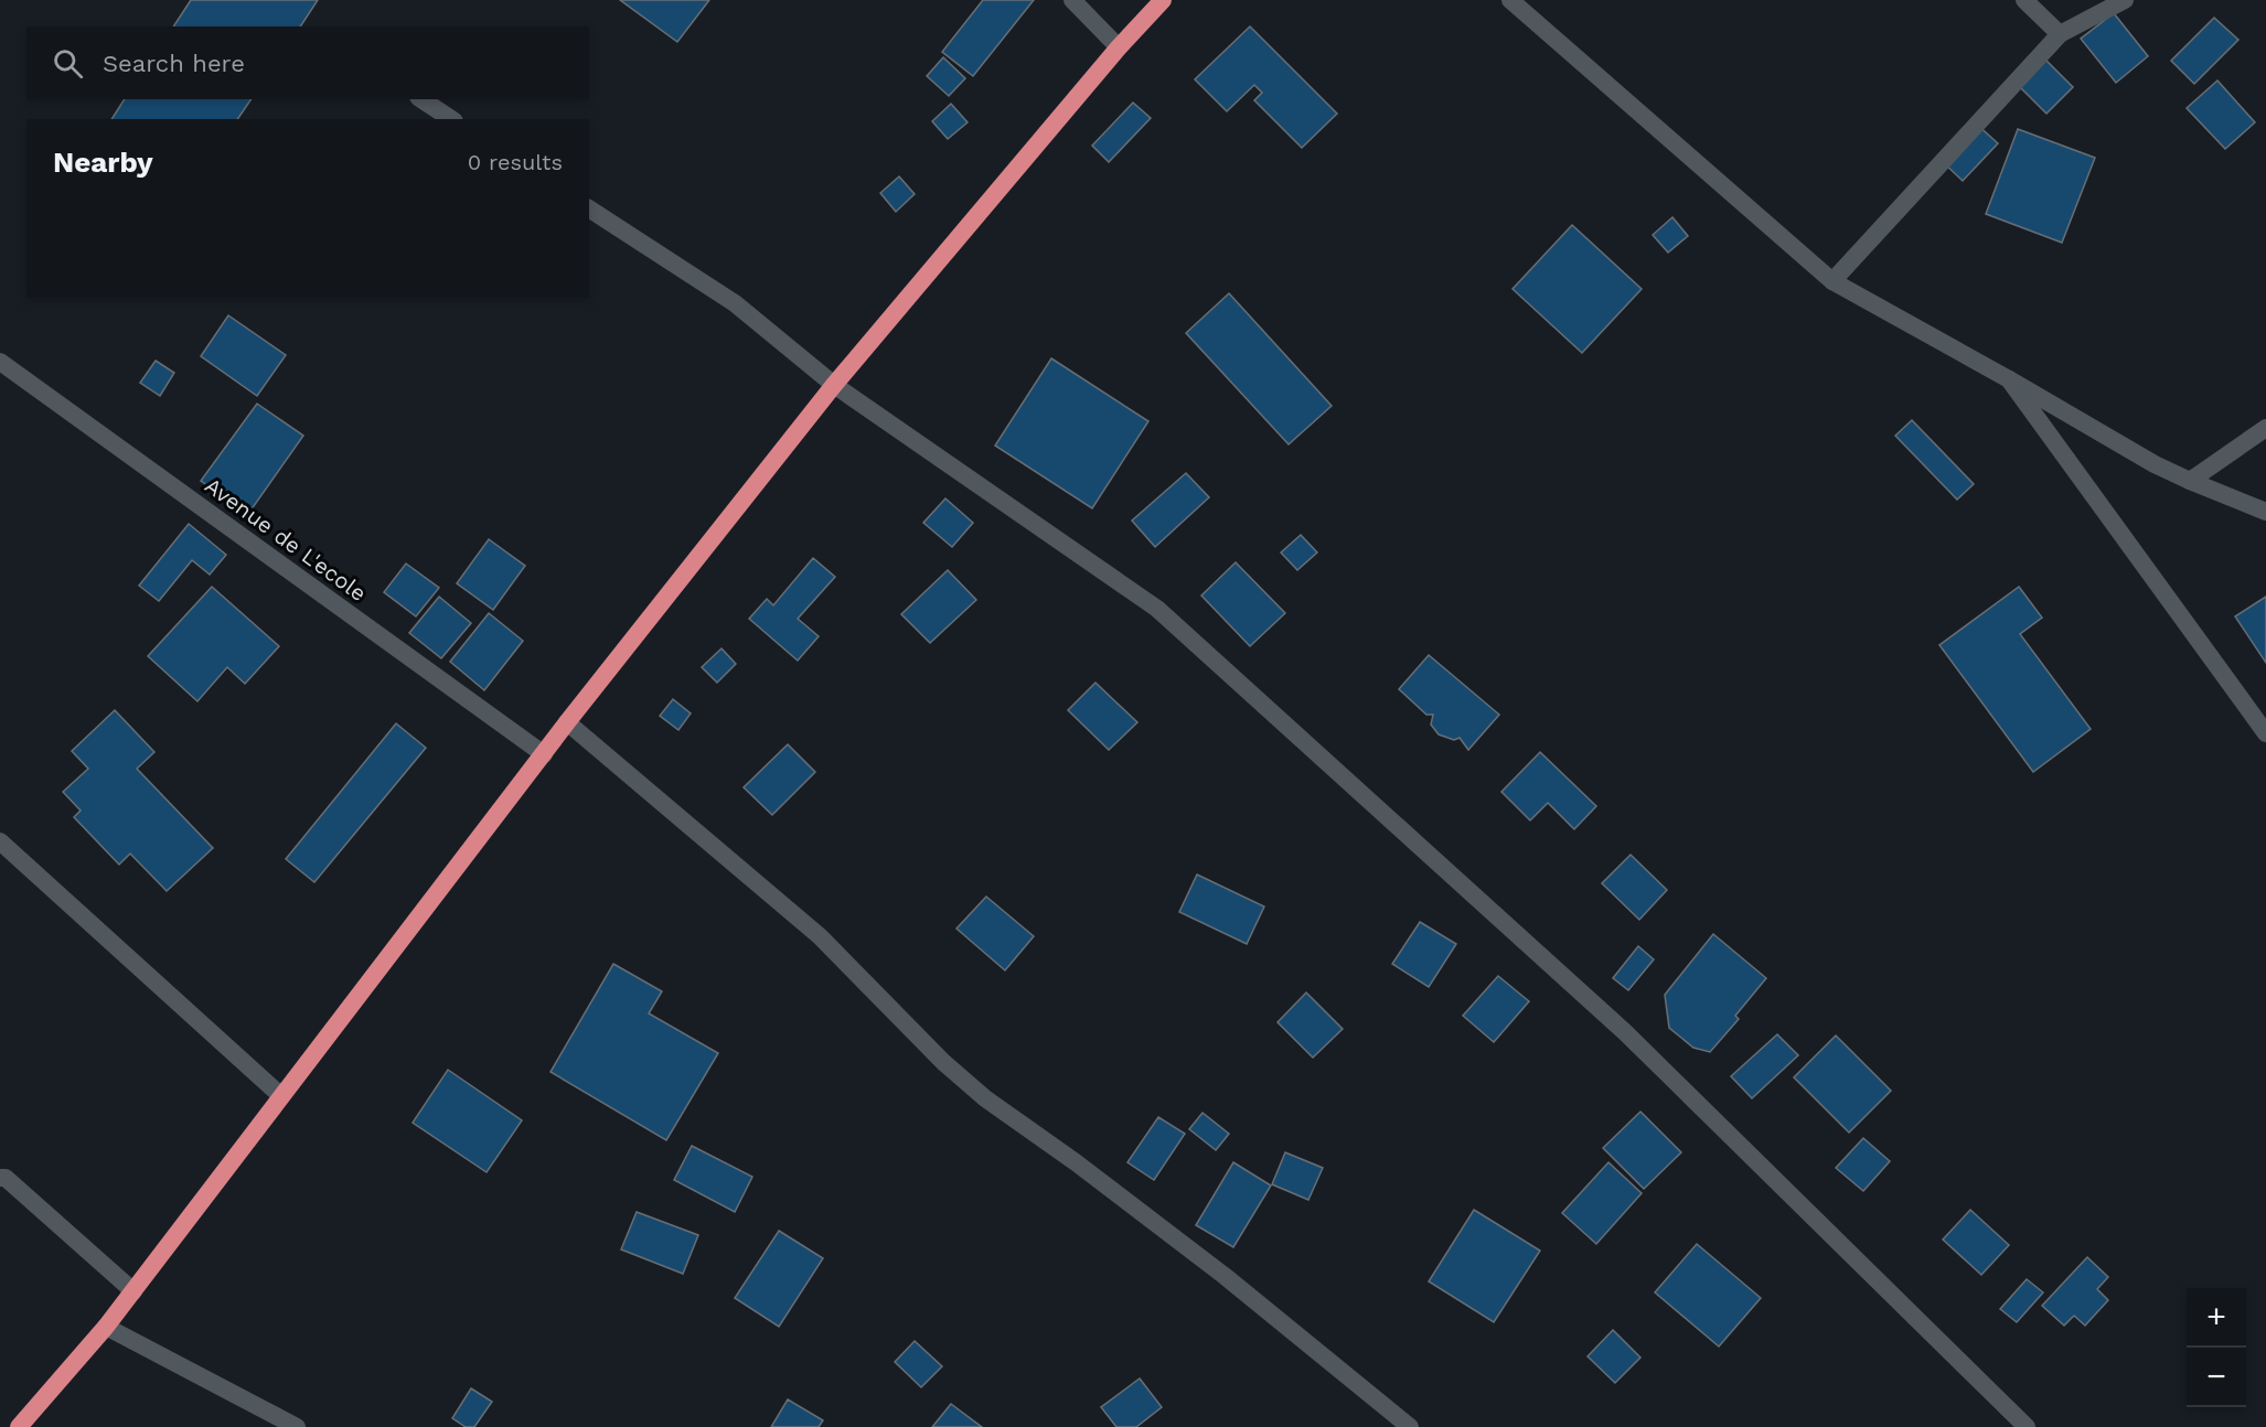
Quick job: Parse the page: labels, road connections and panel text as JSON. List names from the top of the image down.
{
  "streets": {
    "street": ["Avenue de L'ecole"]
  },
  "page": {
    "search": "Search here",
    "heading": ["Nearby", "0 results"],
    "map_buttons": ["+", "−"]
  }
}
